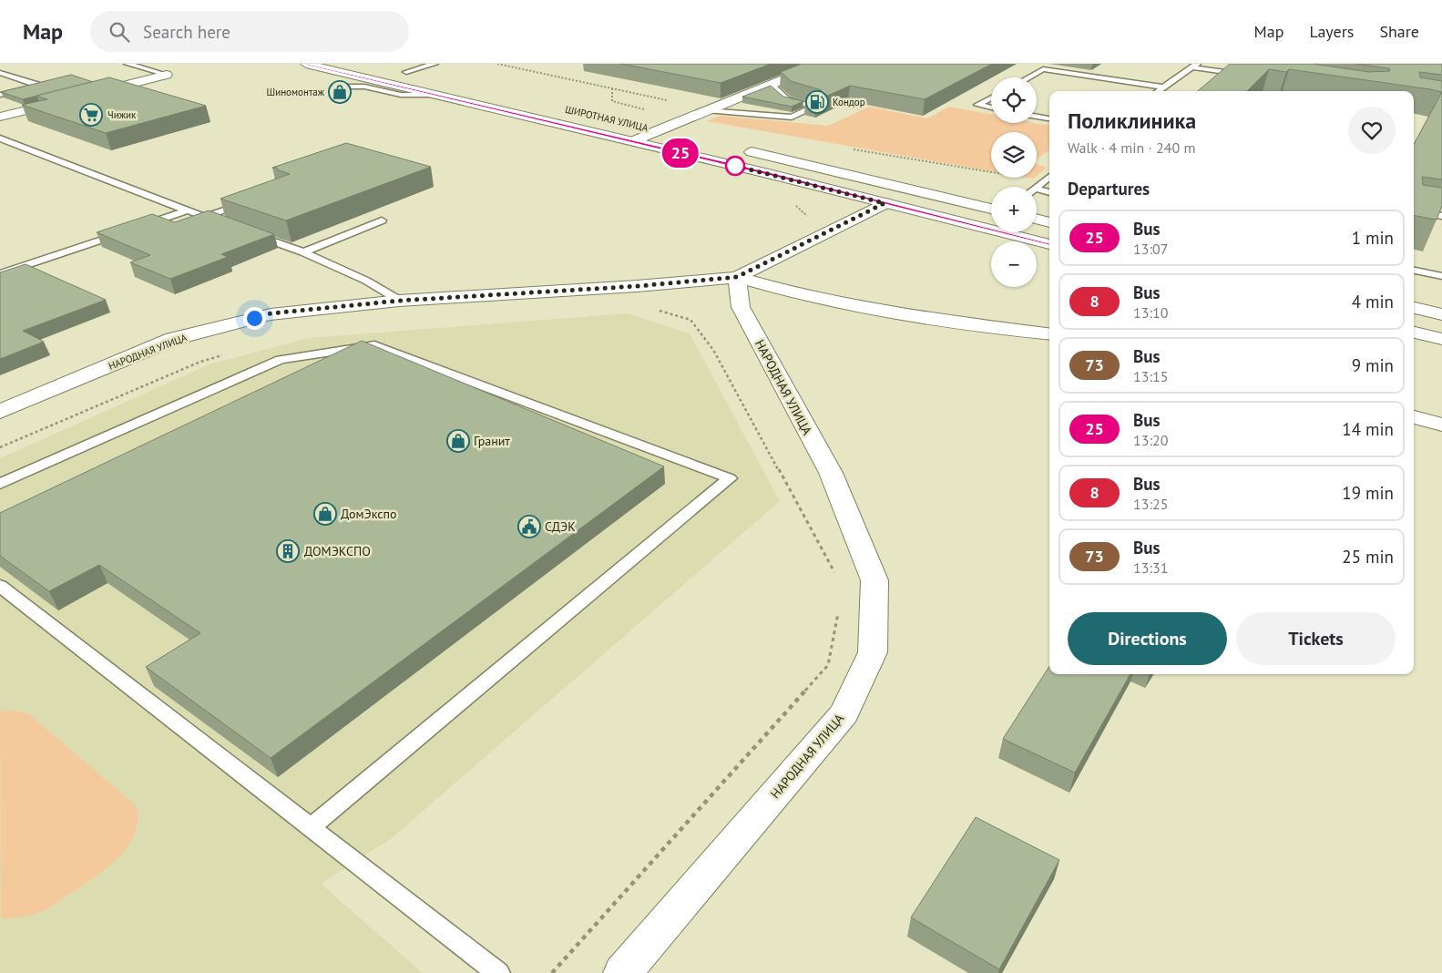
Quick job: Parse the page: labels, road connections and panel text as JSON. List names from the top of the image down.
{
  "streets": {
    "street": ["ШИРОТНАЯ УЛИЦА", "НАРОДНАЯ УЛИЦА"]
  },
  "crossings": [
    ["ШИРОТНАЯ УЛИЦА", "НАРОДНАЯ УЛИЦА"]
  ],
  "places": {
    "shop": ["Шиномонтаж", "Гранит", "ДомЭкспо"],
    "fuel station": ["Кондор"],
    "supermarket": ["Чижик"],
    "public building": ["СДЭК"],
    "building": ["ДОМЭКСПО"]
  },
  "lines": ["bus line 25"],
  "page": {
    "header": "Map",
    "search": "Search here",
    "nav": ["Map", "Layers", "Share"],
    "on_map": "25",
    "map_buttons": ["+", "−"],
    "heading": [
      ["Поликлиника", "Walk · 4 min · 240 m"],
      "Departures"
    ],
    "list": [
      {
        "mark": "25",
        "name": "Bus",
        "note": "13:07",
        "value": "1 min"
      },
      {
        "mark": "8",
        "name": "Bus",
        "note": "13:10",
        "value": "4 min"
      },
      {
        "mark": "73",
        "name": "Bus",
        "note": "13:15",
        "value": "9 min"
      },
      {
        "mark": "25",
        "name": "Bus",
        "note": "13:20",
        "value": "14 min"
      },
      {
        "mark": "8",
        "name": "Bus",
        "note": "13:25",
        "value": "19 min"
      },
      {
        "mark": "73",
        "name": "Bus",
        "note": "13:31",
        "value": "25 min"
      }
    ],
    "buttons": ["Directions", "Tickets"]
  }
}
